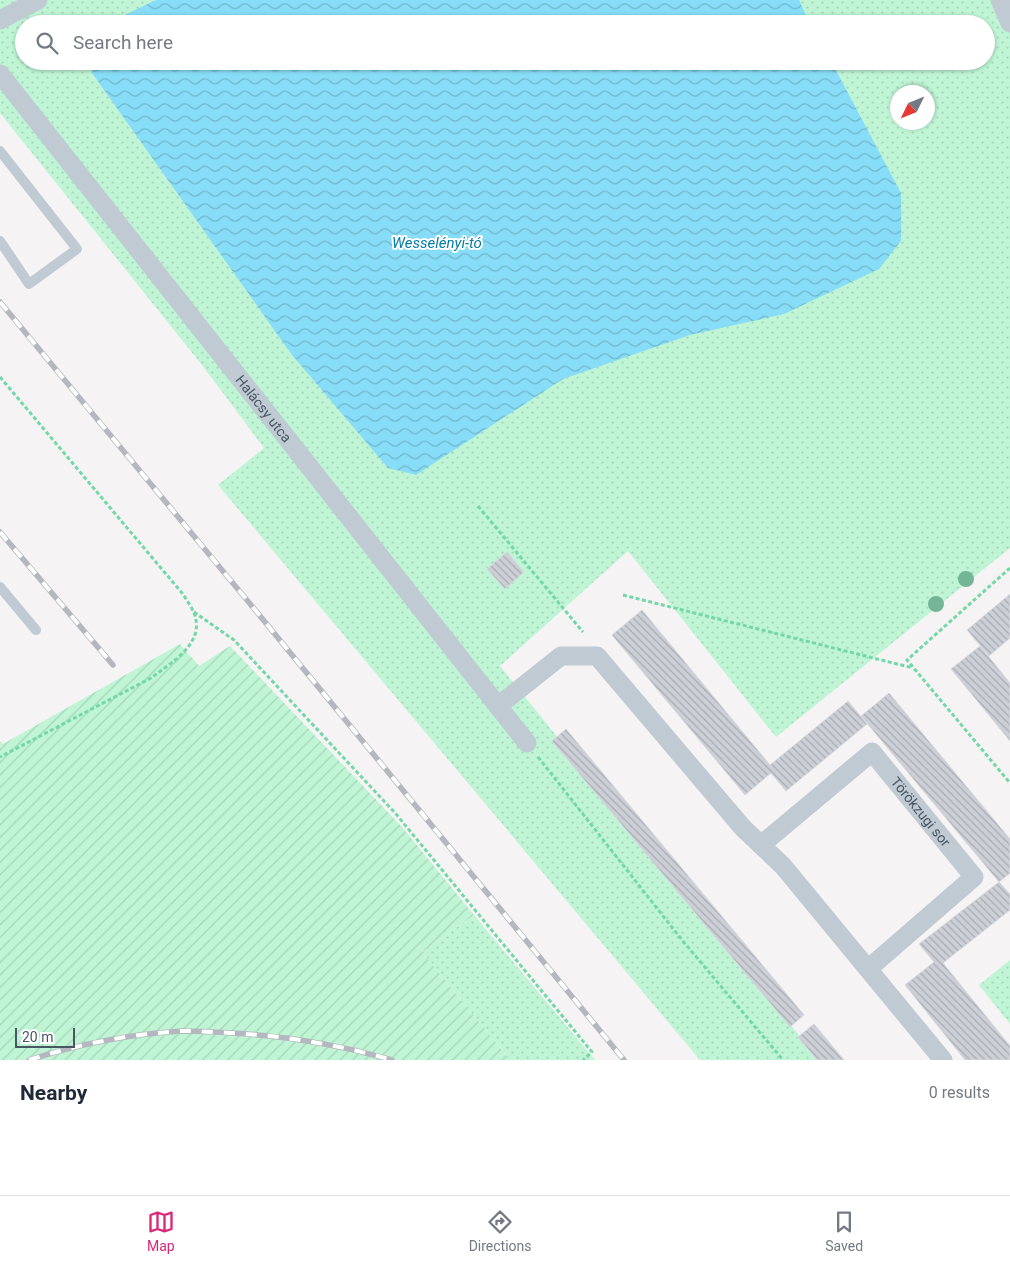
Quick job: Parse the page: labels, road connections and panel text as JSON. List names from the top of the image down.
{
  "streets": {
    "street": ["Halácsy utca", "Törökzugi sor"]
  },
  "water": ["Wesselényi-tó"],
  "scale_bar": "20 m",
  "north": "bottom left",
  "page": {
    "search": "Search here",
    "scale": "20 m",
    "heading": ["Nearby", "0 results"],
    "nav": ["Map", "Directions", "Saved"]
  }
}
